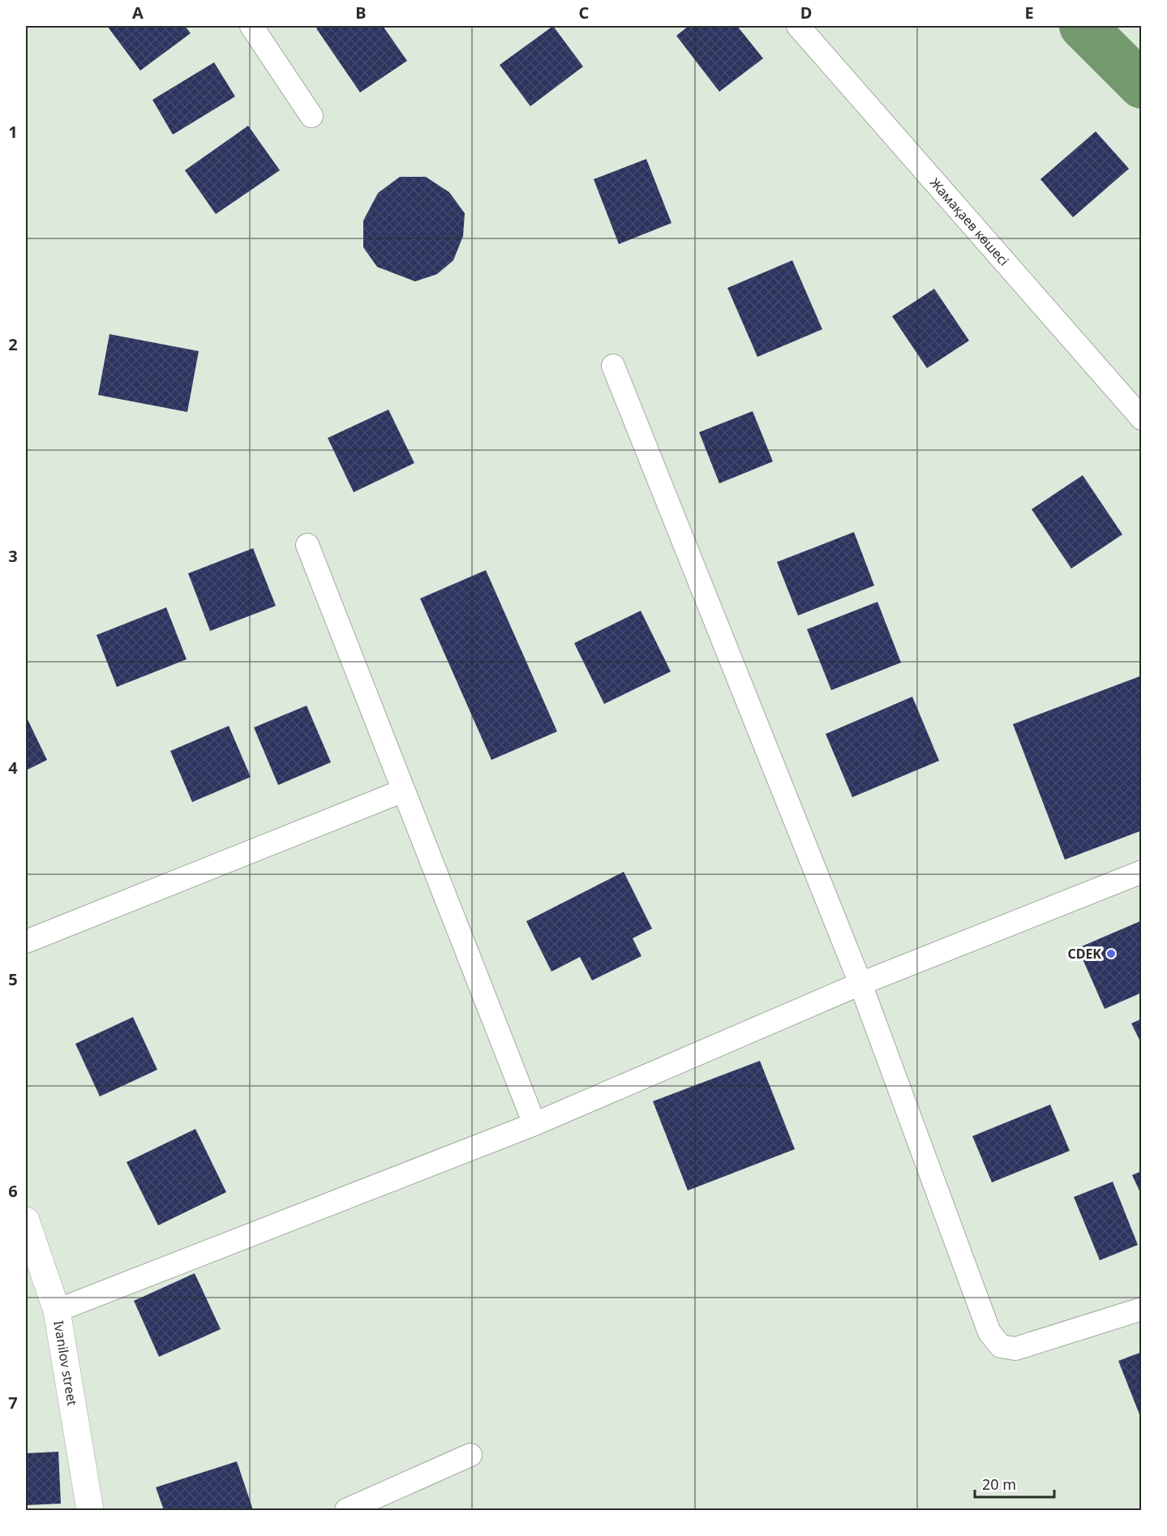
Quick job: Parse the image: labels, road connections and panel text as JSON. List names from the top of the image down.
{
  "streets": {
    "street": ["Жамақаев көшесі", "Ivanilov street"]
  },
  "places": ["CDEK"],
  "scale_bar": "20 m",
  "grid": {
    "columns": [
      "A",
      "B",
      "C",
      "D",
      "E"
    ],
    "rows": [
      "1",
      "2",
      "3",
      "4",
      "5",
      "6",
      "7"
    ]
  }
}
